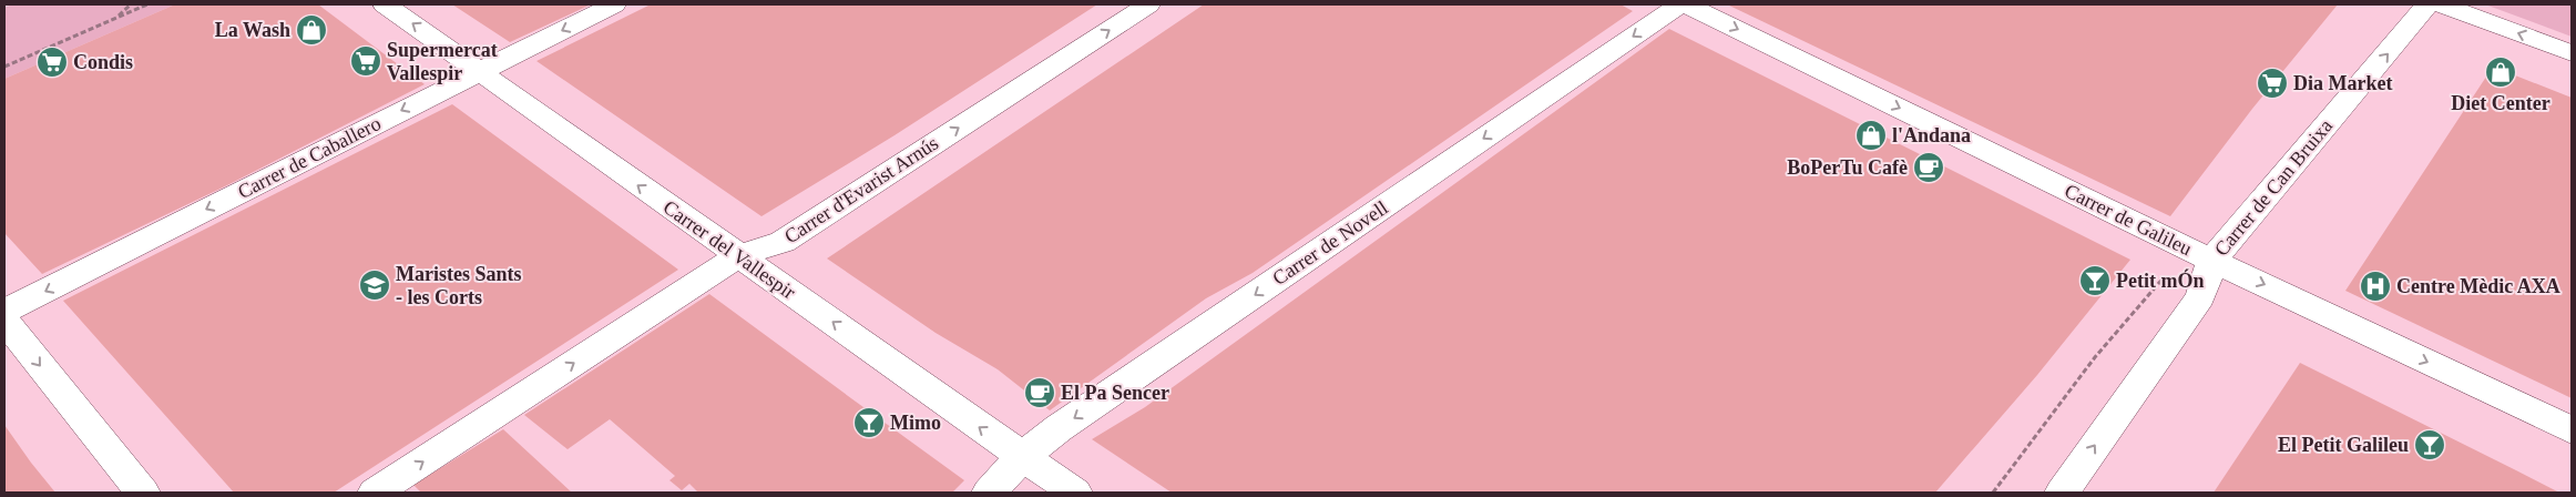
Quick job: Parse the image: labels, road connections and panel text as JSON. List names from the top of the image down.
{
  "streets": {
    "street": [
      "Carrer de Caballero",
      "Carrer de Can Bruixa",
      "Carrer d'Evarist Arnús",
      "Carrer de Galileu",
      "Carrer de Novell",
      "Carrer del Vallespir"
    ]
  },
  "crossings": [
    ["Carrer de Caballero", "Carrer del Vallespir"],
    ["Carrer de Can Bruixa", "Carrer de Galileu"],
    ["Carrer d'Evarist Arnús", "Carrer del Vallespir"],
    ["Carrer de Novell", "Carrer del Vallespir"]
  ],
  "one_way": [
    "Carrer de Caballero",
    "Carrer de Can Bruixa",
    "Carrer d'Evarist Arnús",
    "Carrer de Galileu",
    "Carrer de Novell",
    "Carrer del Vallespir"
  ],
  "places": {
    "shop": ["La Wash", "Diet Center", "l'Andana"],
    "supermarket": ["Supermercat Vallespir", "Condis", "Dia Market"],
    "cafe": ["BoPerTu Cafè", "El Pa Sencer"],
    "bar": ["Petit mÓn", "Mimo", "El Petit Galileu"],
    "school or university": ["Maristes Sants - les Corts"],
    "hospital": ["Centre Mèdic AXA"]
  }
}
